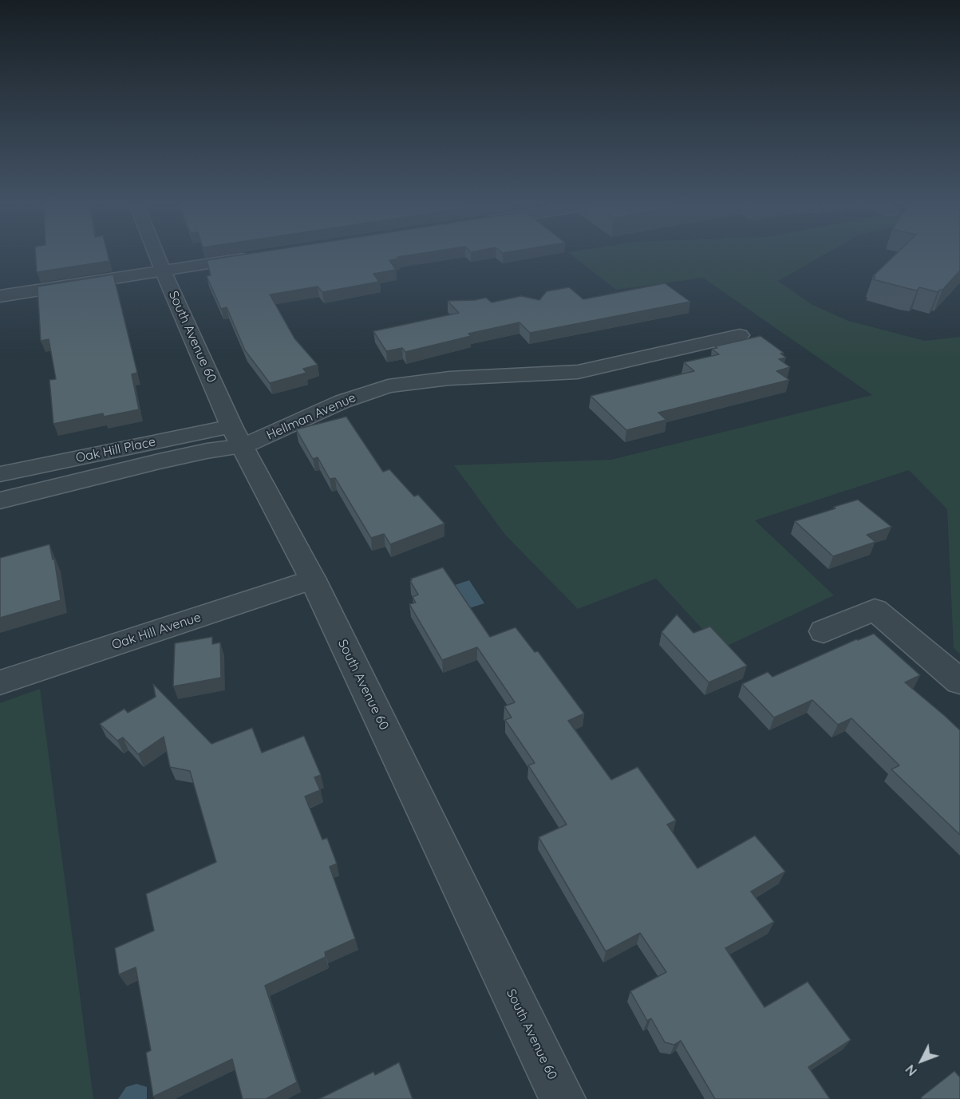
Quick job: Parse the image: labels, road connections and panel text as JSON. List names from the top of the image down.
{
  "streets": {
    "street": [
      "South Avenue 60",
      "Hellman Avenue",
      "Oak Hill Place",
      "Oak Hill Avenue"
    ]
  },
  "crossings": [
    ["South Avenue 60", "Hellman Avenue"],
    ["South Avenue 60", "Oak Hill Place"],
    ["South Avenue 60", "Oak Hill Avenue"],
    ["Hellman Avenue", "Oak Hill Place"]
  ],
  "north": "bottom left"
}
